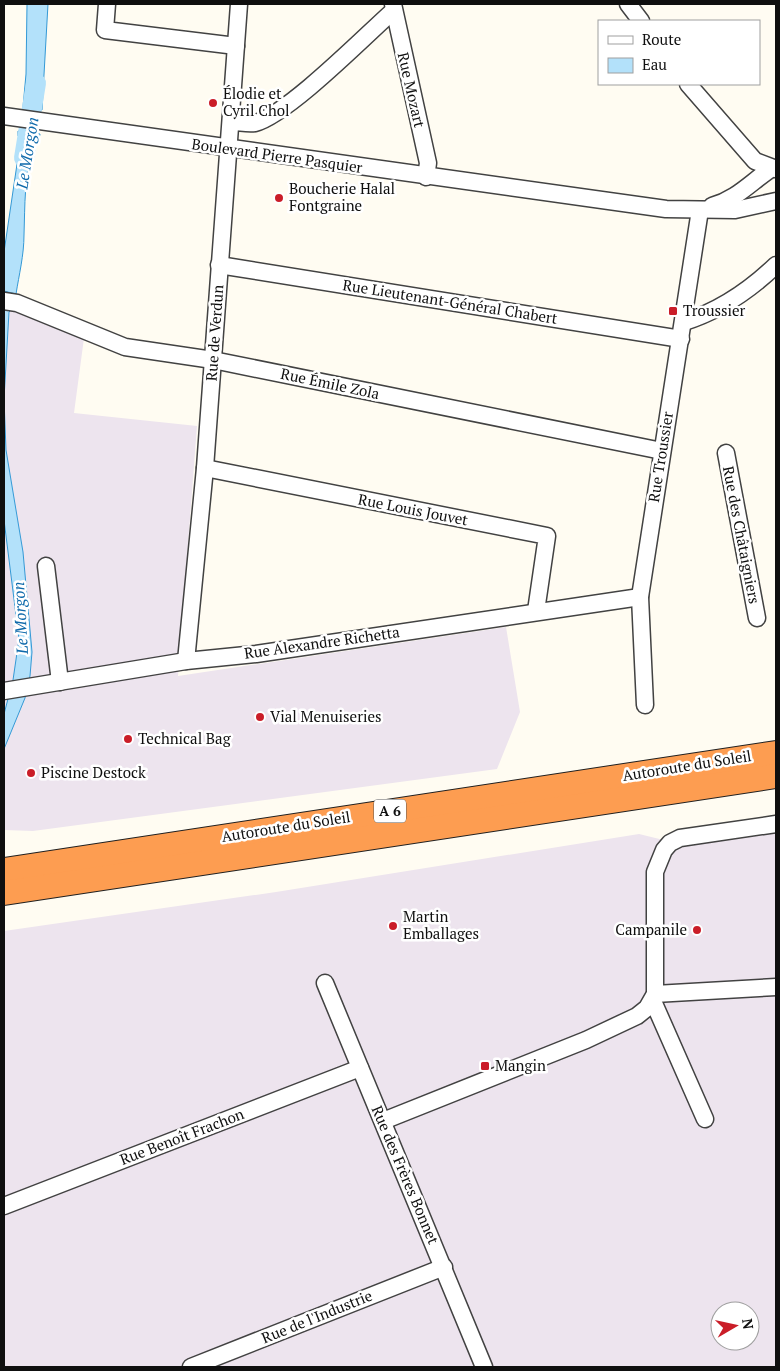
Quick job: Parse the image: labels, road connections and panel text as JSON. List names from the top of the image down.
{
  "streets": {
    "highway": ["Autoroute du Soleil", "A 6"],
    "street": [
      "Rue Mozart",
      "Boulevard Pierre Pasquier",
      "Rue Lieutenant-Général Chabert",
      "Rue de Verdun",
      "Rue Émile Zola",
      "Rue Troussier",
      "Rue Louis Jouvet",
      "Rue des Châtaigniers",
      "Rue Alexandre Richetta",
      "Rue Benoît Frachon",
      "Rue des Frères Bonnet",
      "Rue de l'Industrie"
    ]
  },
  "crossings": [
    ["Rue Mozart", "Boulevard Pierre Pasquier"],
    ["Boulevard Pierre Pasquier", "Rue de Verdun"],
    ["Boulevard Pierre Pasquier", "Rue Troussier"],
    ["Rue Lieutenant-Général Chabert", "Rue de Verdun"],
    ["Rue Lieutenant-Général Chabert", "Rue Troussier"],
    ["Rue de Verdun", "Rue Émile Zola"],
    ["Rue de Verdun", "Rue Louis Jouvet"],
    ["Rue de Verdun", "Rue Alexandre Richetta"],
    ["Rue Émile Zola", "Rue Troussier"],
    ["Rue Troussier", "Rue Alexandre Richetta"],
    ["Rue Louis Jouvet", "Rue Alexandre Richetta"],
    ["Rue Benoît Frachon", "Rue des Frères Bonnet"],
    ["Rue des Frères Bonnet", "Rue de l'Industrie"]
  ],
  "water": ["Le Morgon"],
  "places": {
    "other": [
      "Élodie et Cyril Chol",
      "Boucherie Halal Fontgraine",
      "Vial Menuiseries",
      "Technical Bag",
      "Piscine Destock",
      "Martin Emballages",
      "Campanile"
    ],
    "transit": ["Troussier", "Mangin"]
  },
  "legend": ["Route", "Eau"],
  "north": "right"
}
